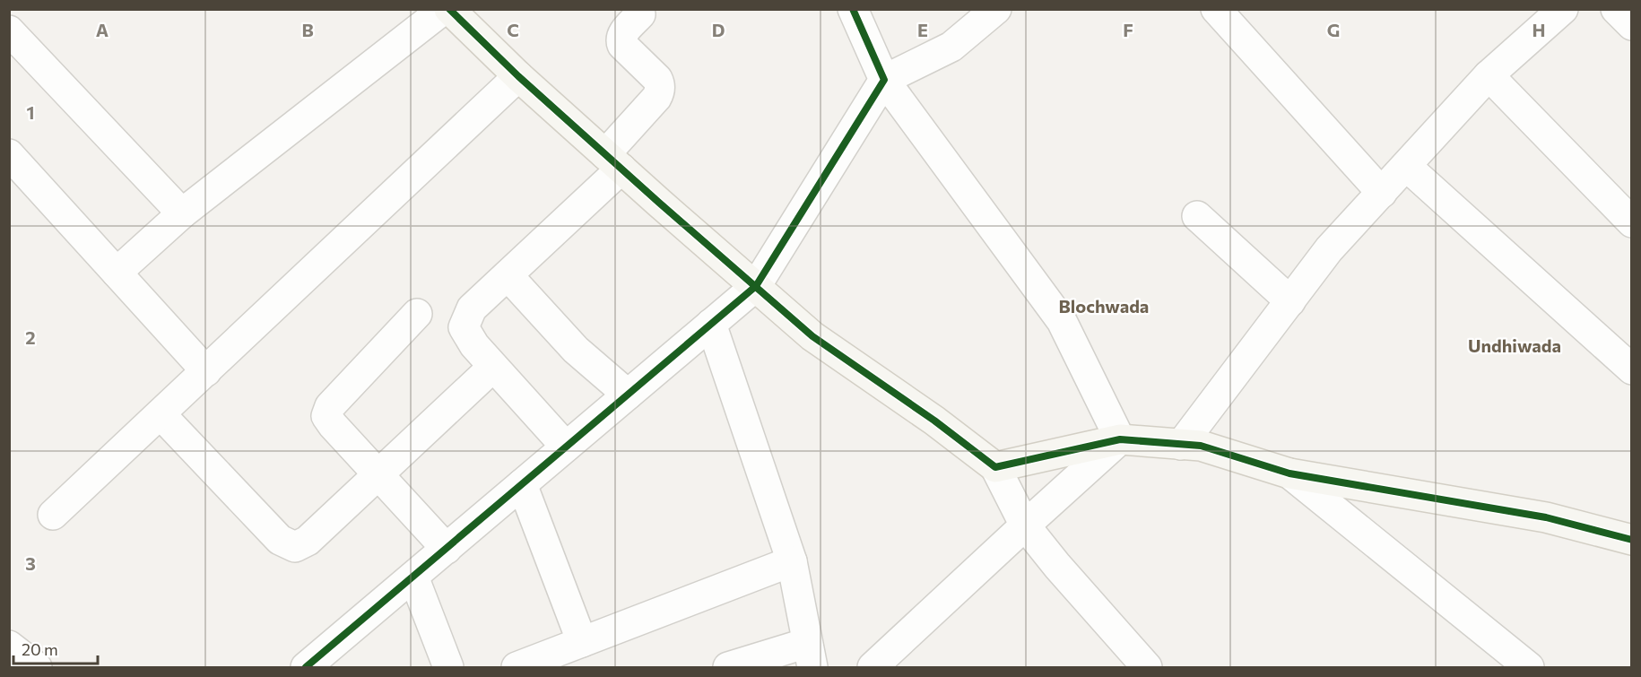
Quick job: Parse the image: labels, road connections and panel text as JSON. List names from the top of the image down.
{
  "districts": ["Blochwada", "Undhiwada"],
  "scale_bar": "20 m",
  "grid": {
    "columns": [
      "A",
      "B",
      "C",
      "D",
      "E",
      "F",
      "G",
      "H"
    ],
    "rows": ["1", "2", "3"]
  }
}
